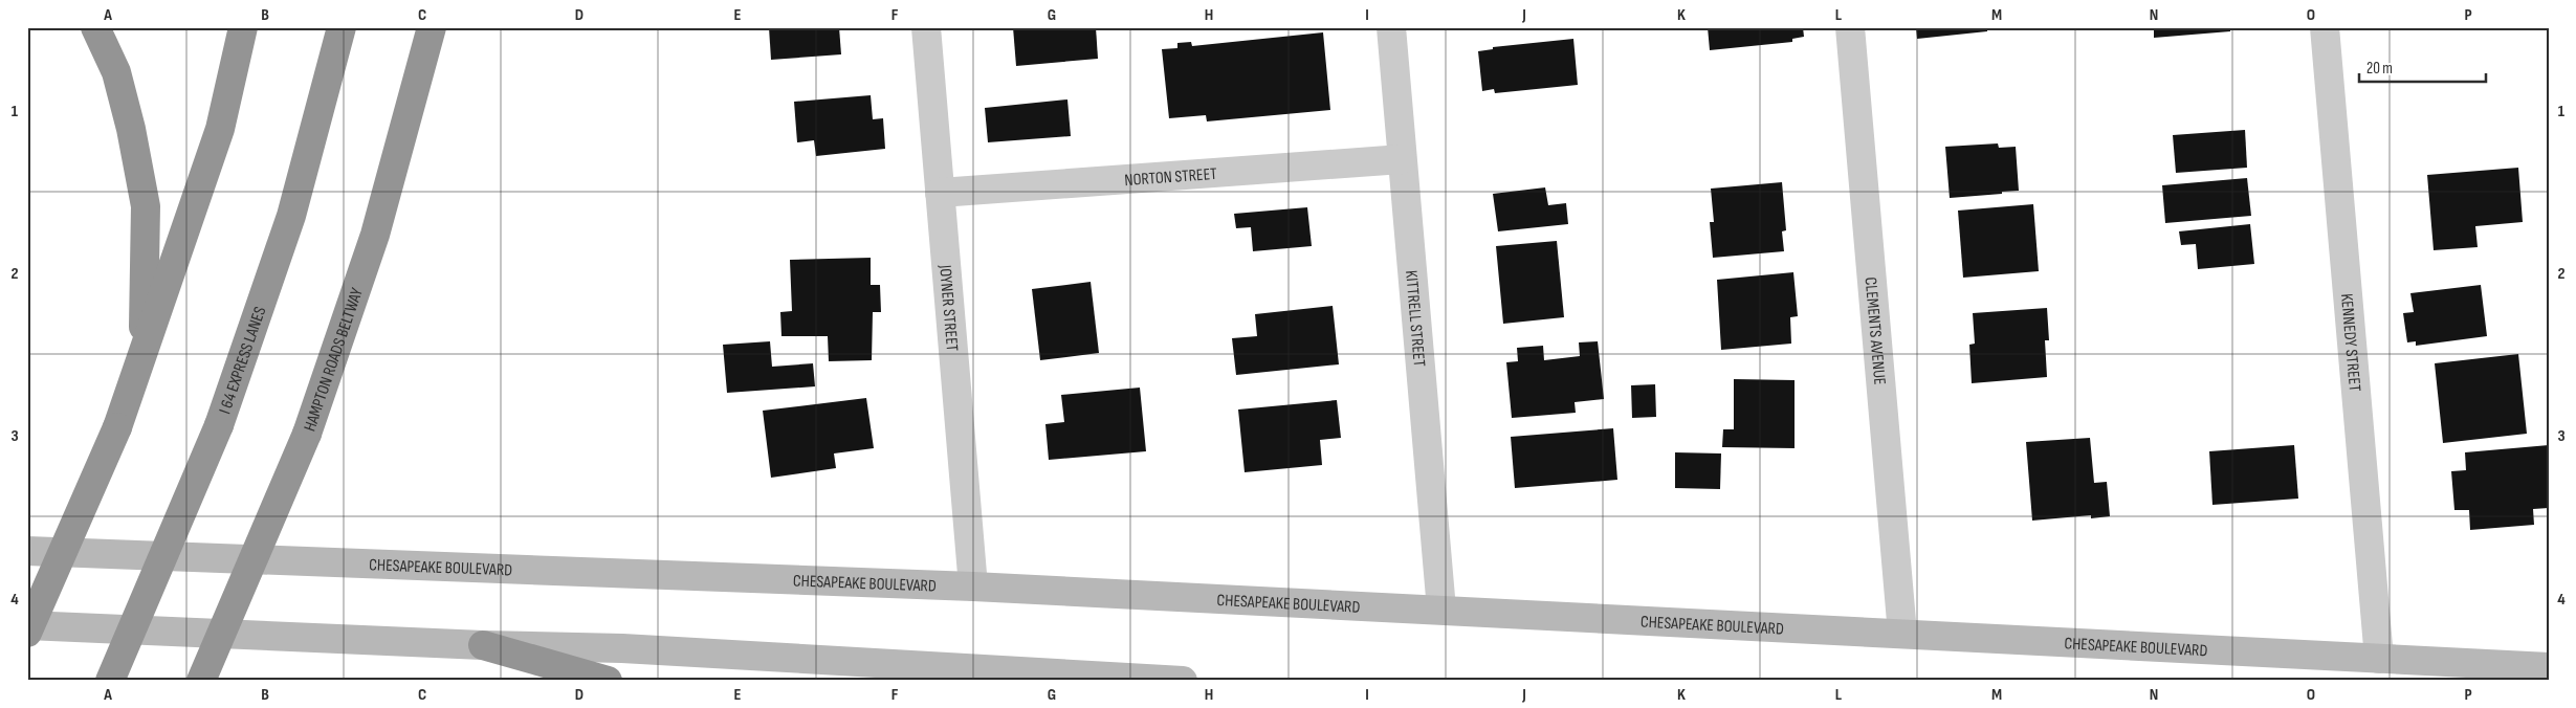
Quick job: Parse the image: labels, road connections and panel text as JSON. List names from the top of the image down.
{
  "streets": {
    "highway": ["I 64 EXPRESS LANES", "HAMPTON ROADS BELTWAY"],
    "main road": ["CHESAPEAKE BOULEVARD"],
    "street": [
      "NORTON STREET",
      "JOYNER STREET",
      "KITTRELL STREET",
      "CLEMENTS AVENUE",
      "KENNEDY STREET"
    ]
  },
  "crossings": [
    ["NORTON STREET", "JOYNER STREET"],
    ["NORTON STREET", "KITTRELL STREET"],
    ["JOYNER STREET", "CHESAPEAKE BOULEVARD"],
    ["KITTRELL STREET", "CHESAPEAKE BOULEVARD"],
    ["CLEMENTS AVENUE", "CHESAPEAKE BOULEVARD"],
    ["KENNEDY STREET", "CHESAPEAKE BOULEVARD"]
  ],
  "scale_bar": "20 m",
  "grid": {
    "columns": [
      "A",
      "B",
      "C",
      "D",
      "E",
      "F",
      "G",
      "H",
      "I",
      "J",
      "K",
      "L",
      "M",
      "N",
      "O",
      "P"
    ],
    "rows": [
      "1",
      "2",
      "3",
      "4"
    ]
  }
}
